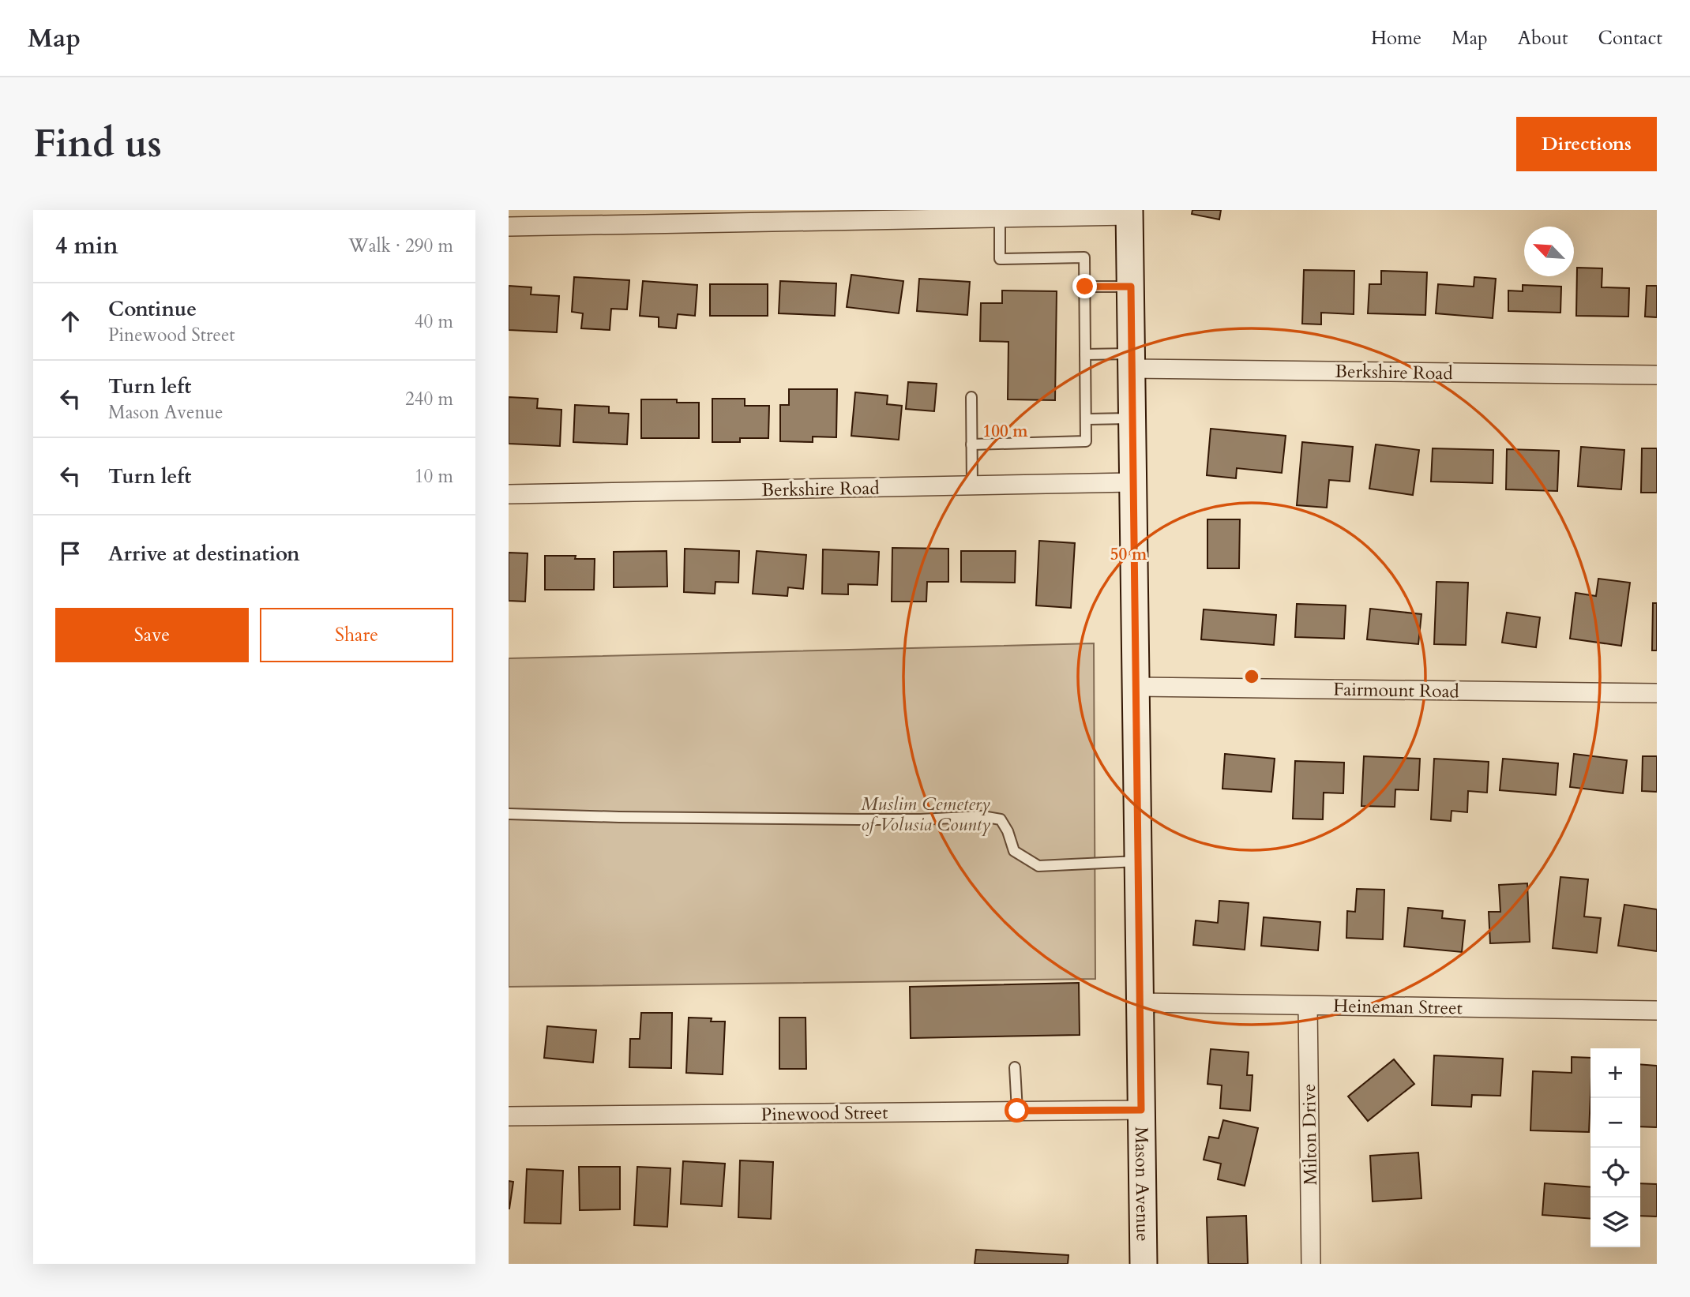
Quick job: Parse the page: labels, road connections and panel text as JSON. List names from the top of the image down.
{
  "streets": {
    "main road": ["Mason Avenue"],
    "street": [
      "Berkshire Road",
      "Fairmount Road",
      "Heineman Street",
      "Pinewood Street",
      "Milton Drive"
    ]
  },
  "crossings": [
    ["Berkshire Road", "Mason Avenue"],
    ["Fairmount Road", "Mason Avenue"],
    ["Heineman Street", "Milton Drive"],
    ["Heineman Street", "Mason Avenue"],
    ["Pinewood Street", "Mason Avenue"]
  ],
  "parks": ["Muslim Cemetery of Volusia County"],
  "north": "top left",
  "page": {
    "header": "Map",
    "nav": [
      "Home",
      "Map",
      "About",
      "Contact"
    ],
    "buttons": [
      "Directions",
      ["Save", "Share"]
    ],
    "title": "Find us",
    "heading": ["4 min", "Walk · 290 m"],
    "list": [
      ["Continue", "Pinewood Street", "40 m"],
      ["Turn left", "Mason Avenue", "240 m"],
      ["Turn left", "10 m"],
      "Arrive at destination"
    ],
    "map_buttons": ["+", "−"]
  },
  "rings": ["100 m", "50 m"]
}
